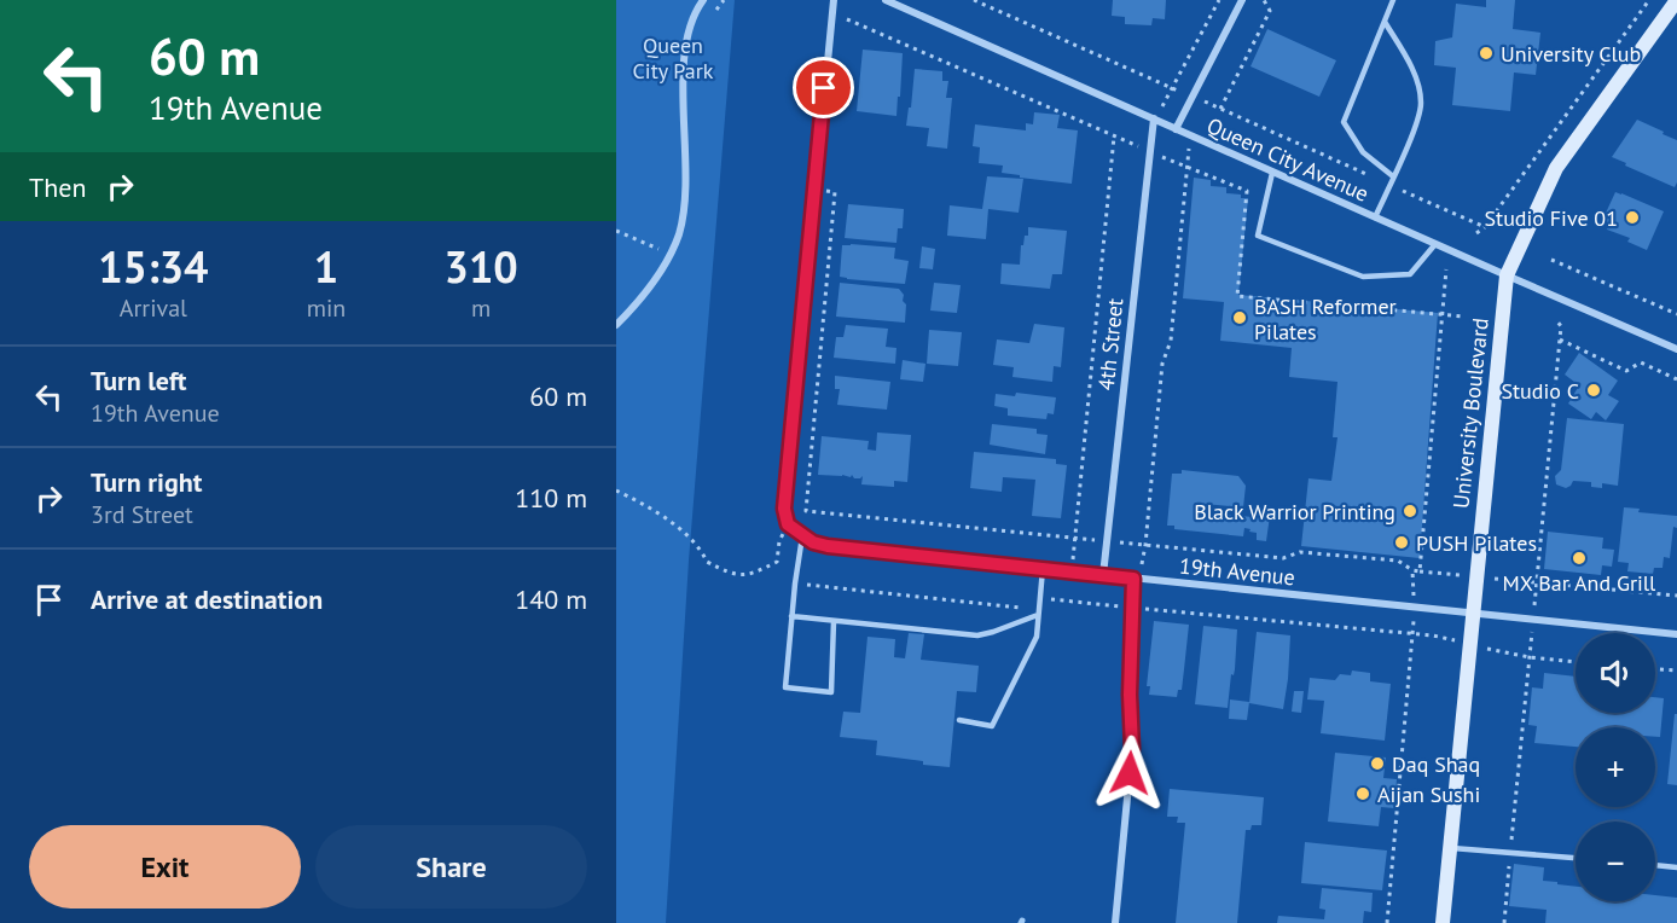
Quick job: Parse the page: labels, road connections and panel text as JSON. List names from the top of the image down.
{
  "streets": {
    "main road": ["University Boulevard"],
    "street": ["Queen City Avenue", "4th Street", "19th Avenue"]
  },
  "crossings": [
    ["Queen City Avenue", "4th Street"],
    ["Queen City Avenue", "University Boulevard"],
    ["4th Street", "19th Avenue"],
    ["University Boulevard", "19th Avenue"]
  ],
  "parks": ["Queen City Park"],
  "places": [
    "University Club",
    "Studio Five 01",
    "BASH Reformer Pilates",
    "Studio C",
    "Black Warrior Printing",
    "PUSH Pilates",
    "MX Bar And Grill",
    "Daq Shaq",
    "Aijan Sushi"
  ],
  "page": {
    "turn": ["60 m", "19th Avenue"],
    "then": "Then",
    "eta": [
      "15:34",
      "Arrival",
      "1",
      "min",
      "310",
      "m"
    ],
    "list": [
      {
        "name": "Turn left",
        "note": "19th Avenue",
        "value": "60 m"
      },
      {
        "name": "Turn right",
        "note": "3rd Street",
        "value": "110 m"
      },
      {
        "name": "Arrive at destination",
        "value": "140 m"
      }
    ],
    "map_buttons": ["+", "−"],
    "buttons": ["Exit", "Share"]
  }
}
